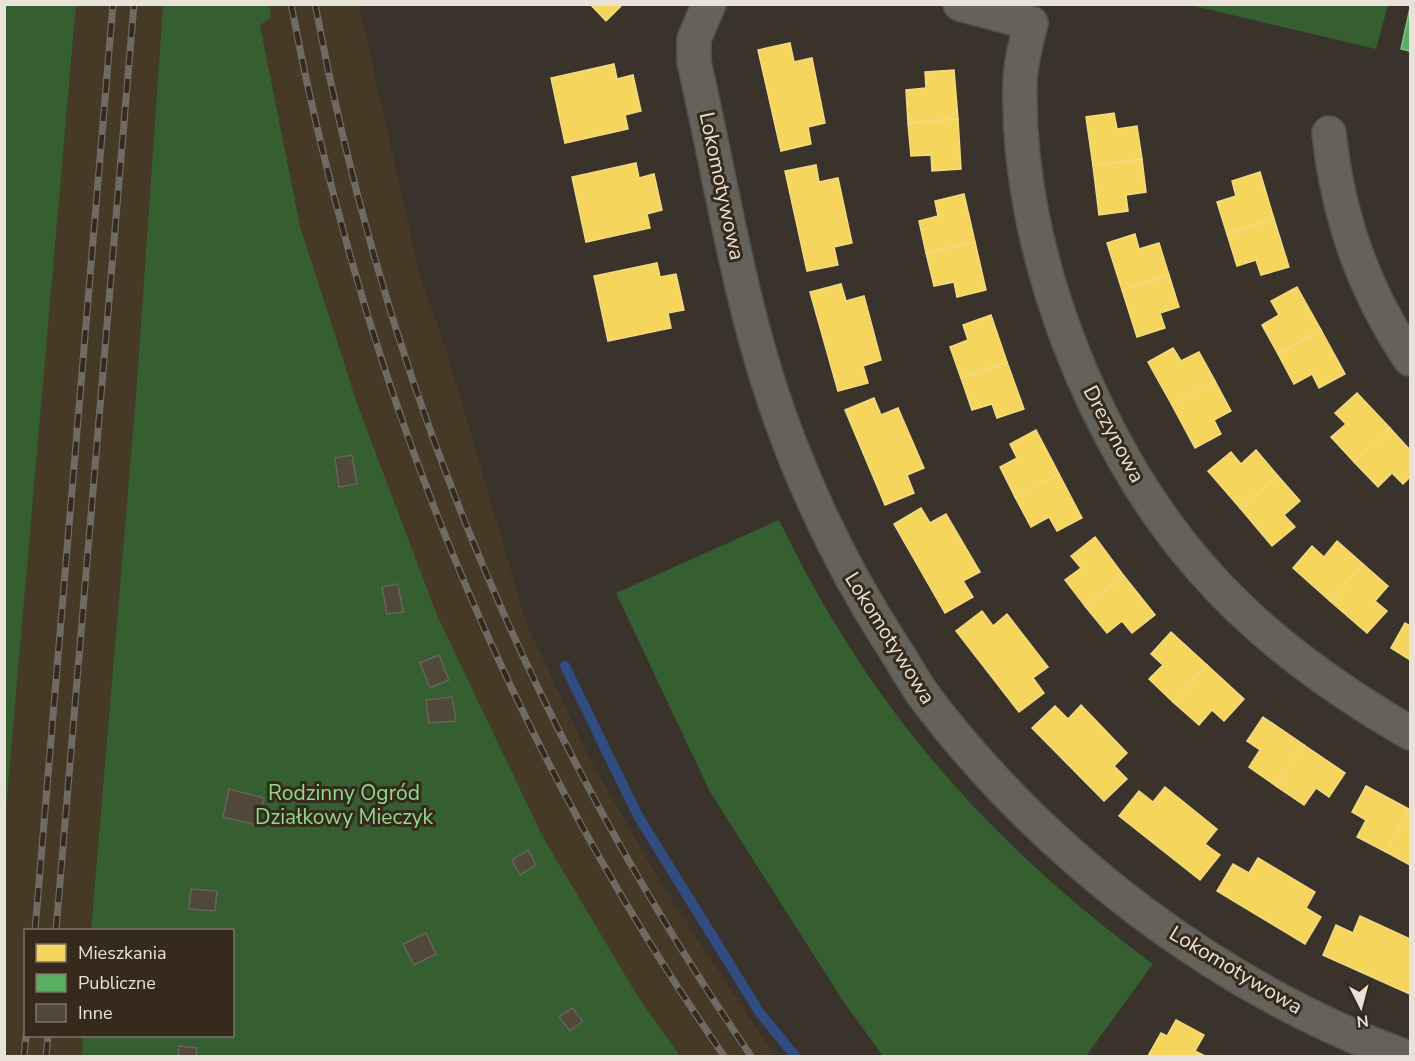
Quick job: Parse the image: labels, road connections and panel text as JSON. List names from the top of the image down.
{
  "streets": {
    "street": ["Lokomotywowa", "Drezynowa"]
  },
  "parks": ["Rodzinny Ogród Działkowy Mieczyk"],
  "legend": ["Mieszkania", "Publiczne", "Inne"],
  "north": "bottom"
}
